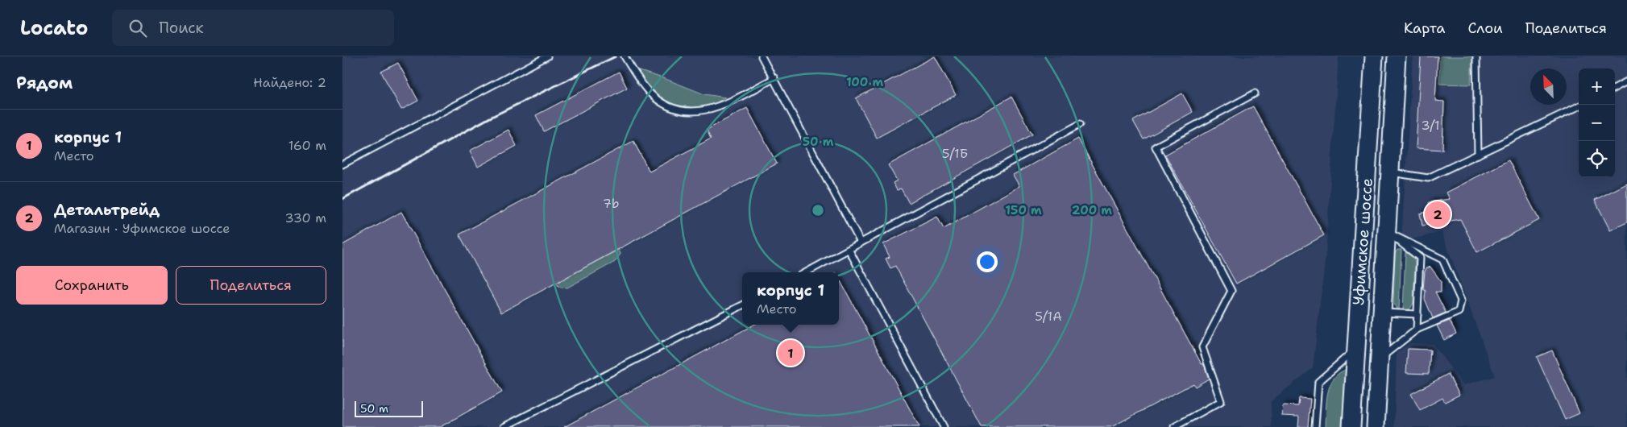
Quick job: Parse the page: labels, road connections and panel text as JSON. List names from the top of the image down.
{
  "streets": {
    "main road": ["Уфимское шоссе"]
  },
  "house_numbers": [
    "3/1",
    "5/1Б",
    "7b",
    "5/1А"
  ],
  "scale_bar": "50 m",
  "north": "top left",
  "page": {
    "header": "Locato",
    "search": "Поиск",
    "nav": ["Карта", "Слои", "Поделиться"],
    "heading": ["Рядом", "Найдено: 2"],
    "map_buttons": ["+", "−"],
    "list": [
      {
        "mark": "1",
        "name": "корпус 1",
        "note": "Место",
        "value": "160 m"
      },
      {
        "mark": "2",
        "name": "Детальтрейд",
        "note": "Магазин · Уфимское шоссе",
        "value": "330 m"
      }
    ],
    "pins": ["2", "1"],
    "buttons": ["Сохранить", "Поделиться"],
    "popup": ["корпус 1", "Место"],
    "scale": "50 m"
  },
  "rings": [
    "100 m",
    "50 m",
    "150 m",
    "200 m"
  ]
}
